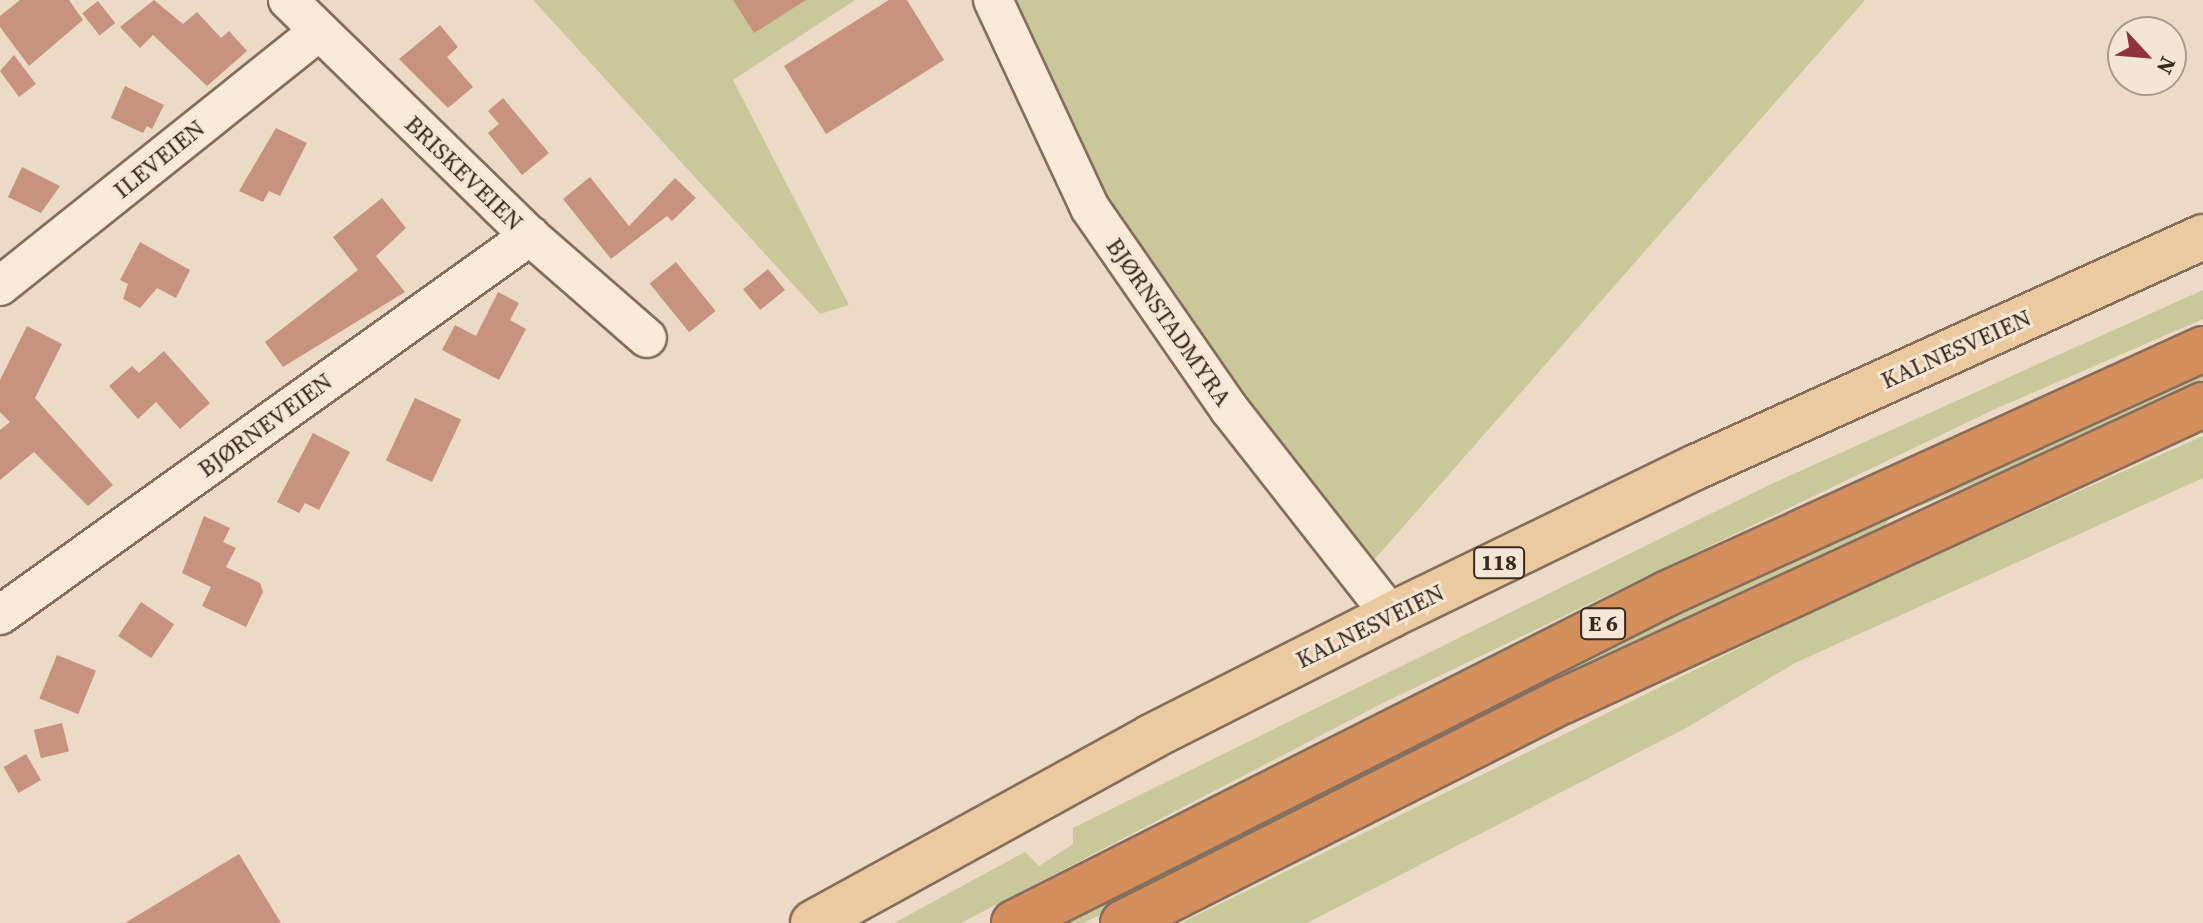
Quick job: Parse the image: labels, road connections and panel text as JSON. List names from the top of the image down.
{
  "streets": {
    "highway": ["E 6"],
    "main road": ["KALNESVEIEN", "118"],
    "street": [
      "ILEVEIEN",
      "BRISKEVEIEN",
      "BJØRNSTADMYRA",
      "BJØRNEVEIEN"
    ]
  },
  "crossings": [
    ["ILEVEIEN", "BRISKEVEIEN"],
    ["BRISKEVEIEN", "BJØRNEVEIEN"],
    ["BJØRNSTADMYRA", "KALNESVEIEN"]
  ],
  "north": "bottom right"
}
